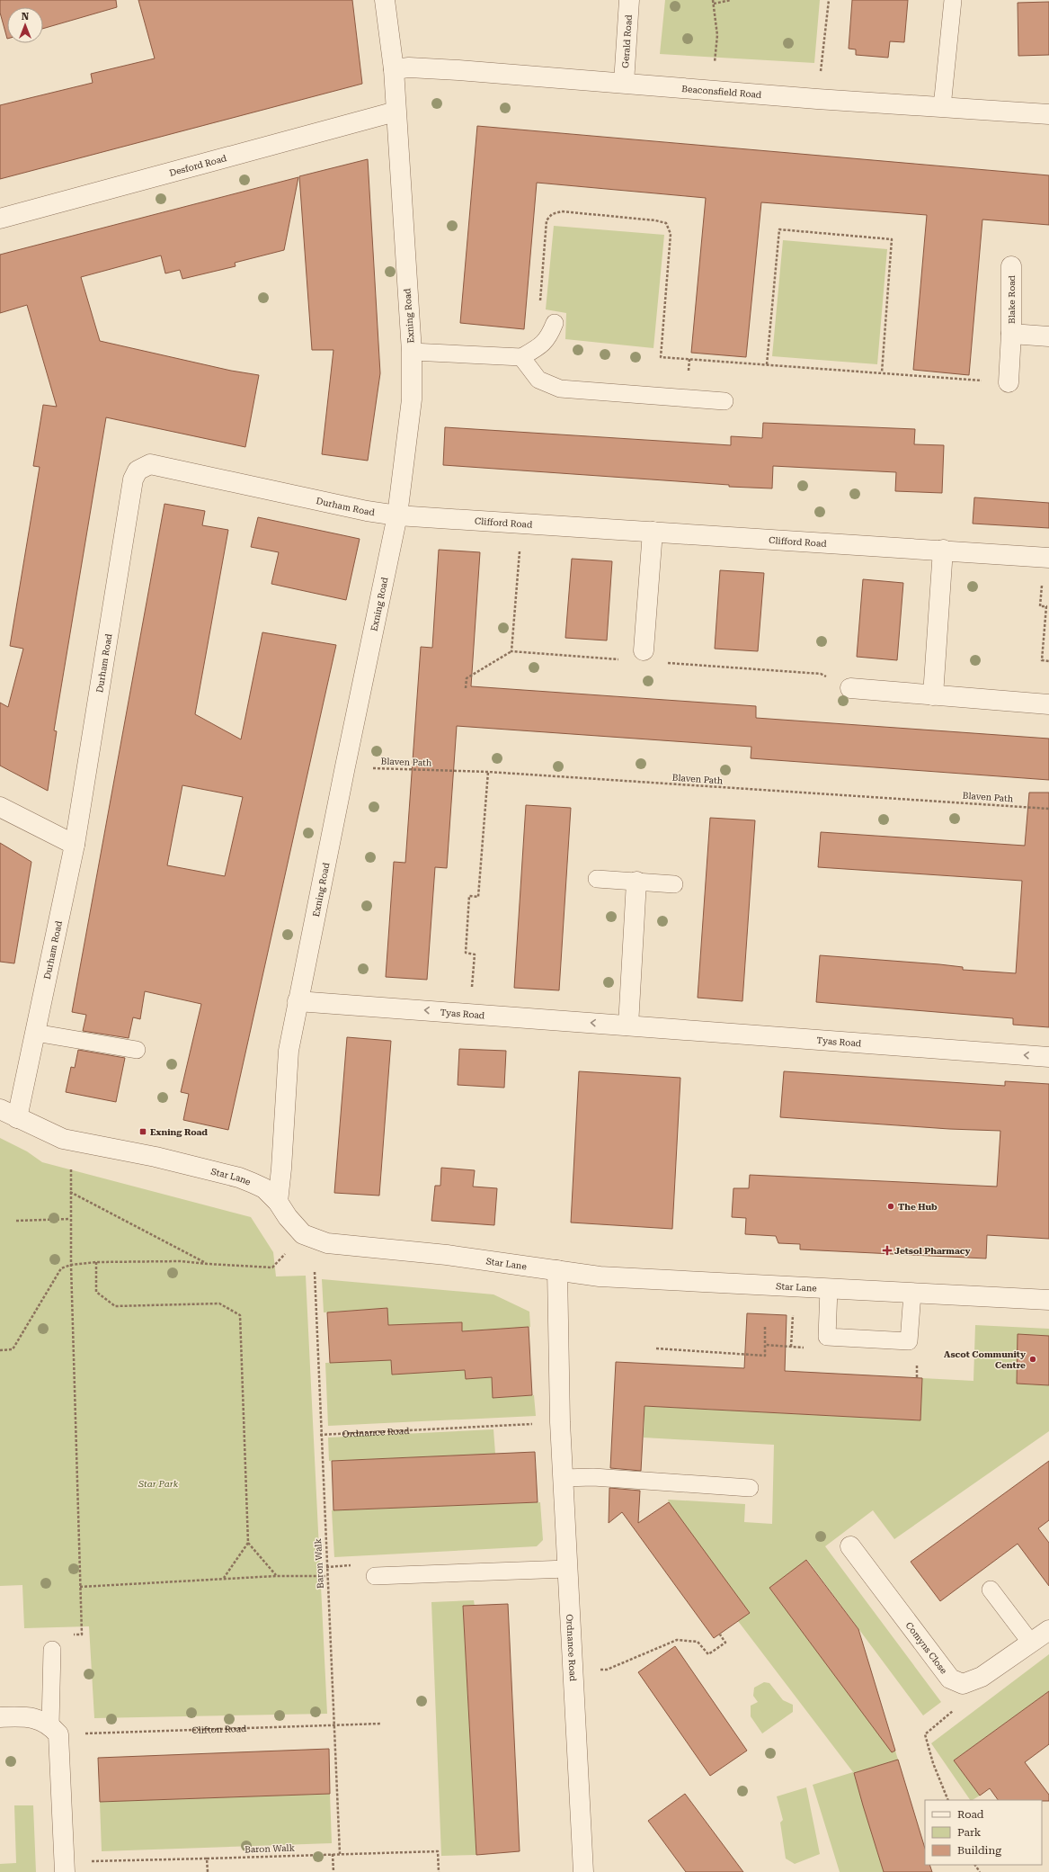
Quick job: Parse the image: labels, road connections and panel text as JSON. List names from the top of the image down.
{
  "streets": {
    "street": [
      "Gerald Road",
      "Beaconsfield Road",
      "Desford Road",
      "Blake Road",
      "Exning Road",
      "Durham Road",
      "Clifford Road",
      "Tyas Road",
      "Star Lane",
      "Ordnance Road",
      "Comyns Close"
    ],
    "path": ["Blaven Path", "Baron Walk", "Clifton Road"]
  },
  "crossings": [
    ["Gerald Road", "Beaconsfield Road"],
    ["Beaconsfield Road", "Exning Road"],
    ["Desford Road", "Exning Road"],
    ["Exning Road", "Durham Road"],
    ["Exning Road", "Clifford Road"],
    ["Exning Road", "Blaven Path"],
    ["Exning Road", "Tyas Road"],
    ["Exning Road", "Star Lane"],
    ["Durham Road", "Clifford Road"],
    ["Durham Road", "Star Lane"],
    ["Star Lane", "Ordnance Road"],
    ["Ordnance Road", "Baron Walk"],
    ["Baron Walk", "Clifton Road"]
  ],
  "one_way": ["Tyas Road"],
  "parks": ["Star Park"],
  "places": {
    "transit": ["Exning Road"],
    "other": ["The Hub", "Ascot Community Centre"],
    "health": ["Jetsol Pharmacy"]
  },
  "legend": ["Road", "Park", "Building"],
  "north": "top"
}
